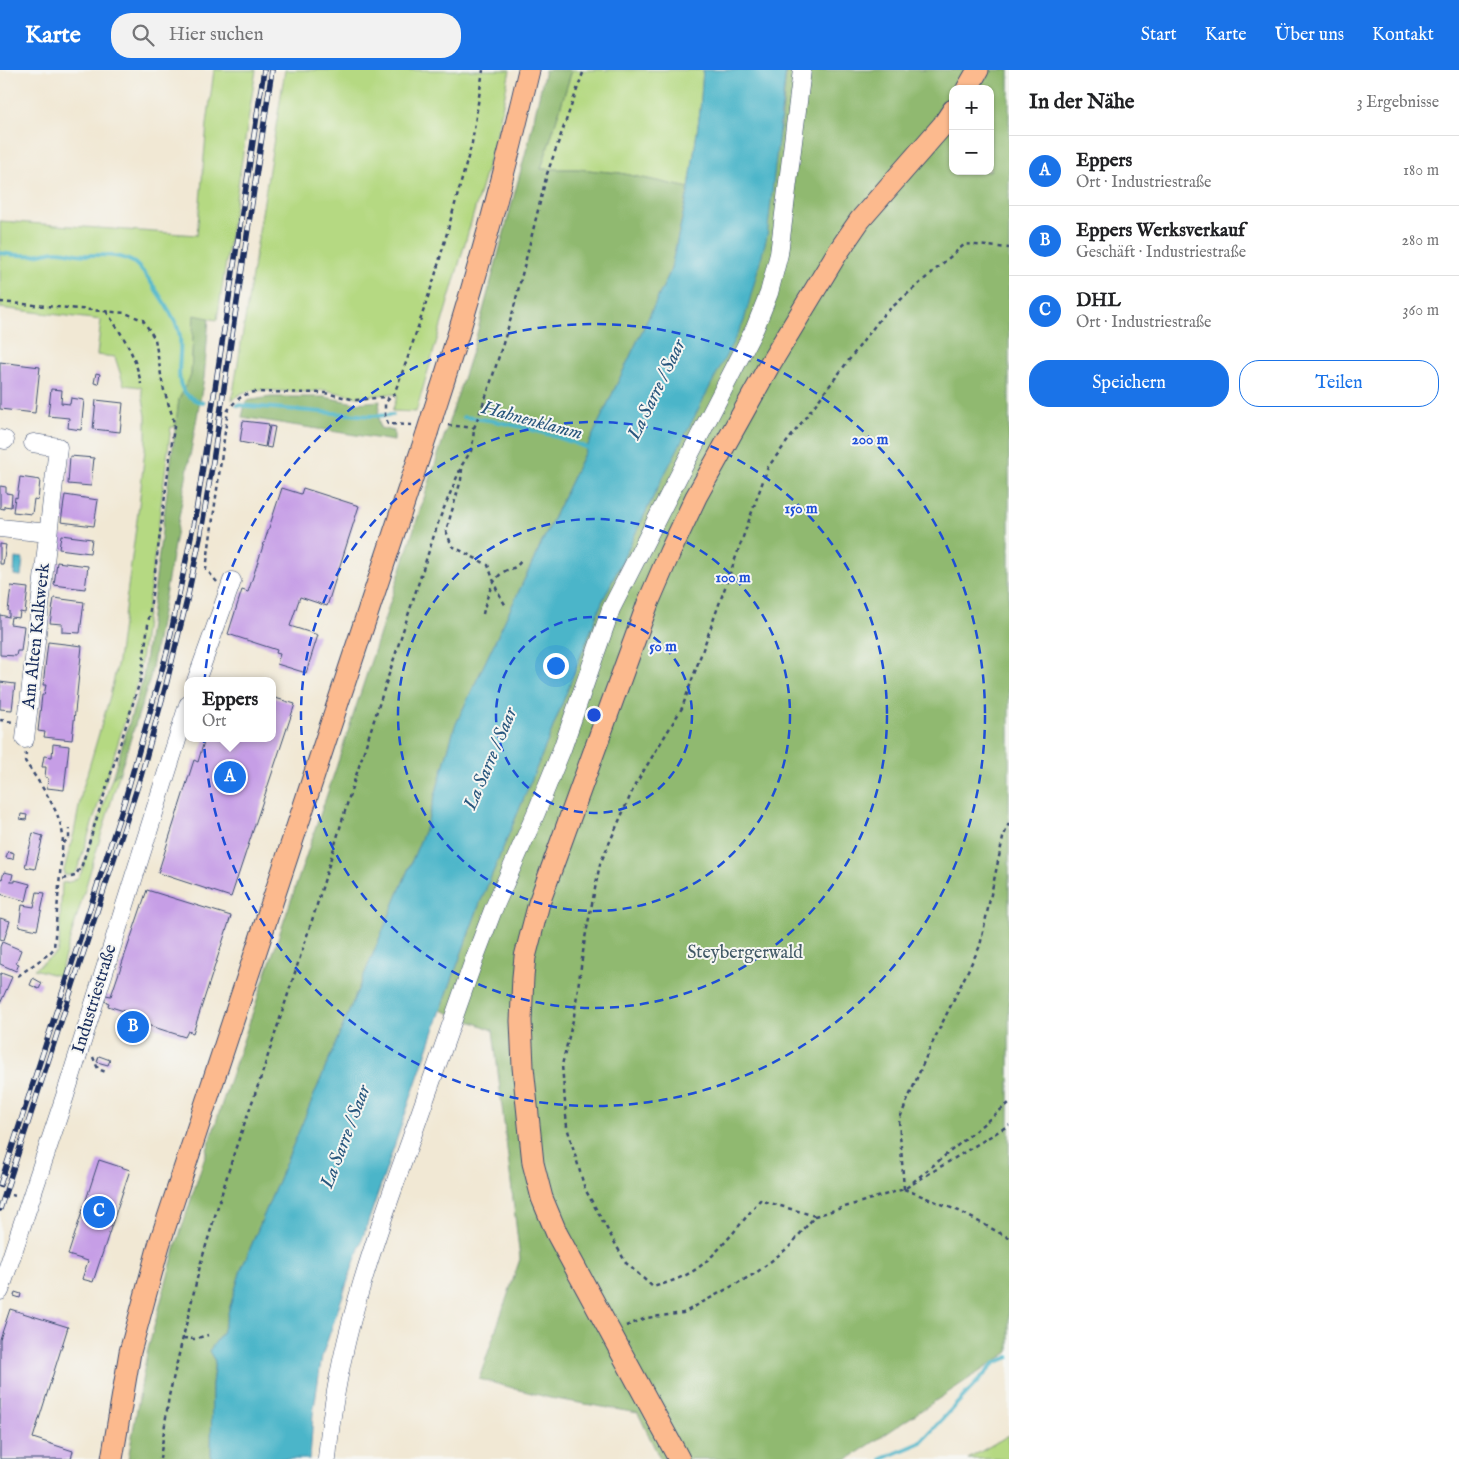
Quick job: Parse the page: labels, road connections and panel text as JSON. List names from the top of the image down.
{
  "streets": {
    "street": ["Am Alten Kalkwerk", "Industriestraße"]
  },
  "water": ["La Sarre / Saar", "Hahnenklamm"],
  "parks": ["Steybergerwald"],
  "page": {
    "header": "Karte",
    "search": "Hier suchen",
    "nav": [
      "Start",
      "Karte",
      "Über uns",
      "Kontakt"
    ],
    "heading": ["In der Nähe", "3 Ergebnisse"],
    "map_buttons": ["+", "−"],
    "list": [
      {
        "mark": "A",
        "name": "Eppers",
        "note": "Ort · Industriestraße",
        "value": "180 m"
      },
      {
        "mark": "B",
        "name": "Eppers Werksverkauf",
        "note": "Geschäft · Industriestraße",
        "value": "280 m"
      },
      {
        "mark": "C",
        "name": "DHL",
        "note": "Ort · Industriestraße",
        "value": "360 m"
      }
    ],
    "buttons": ["Speichern", "Teilen"],
    "popup": ["Eppers", "Ort"],
    "pins": ["A", "B", "C"]
  },
  "rings": [
    "200 m",
    "150 m",
    "100 m",
    "50 m"
  ]
}
